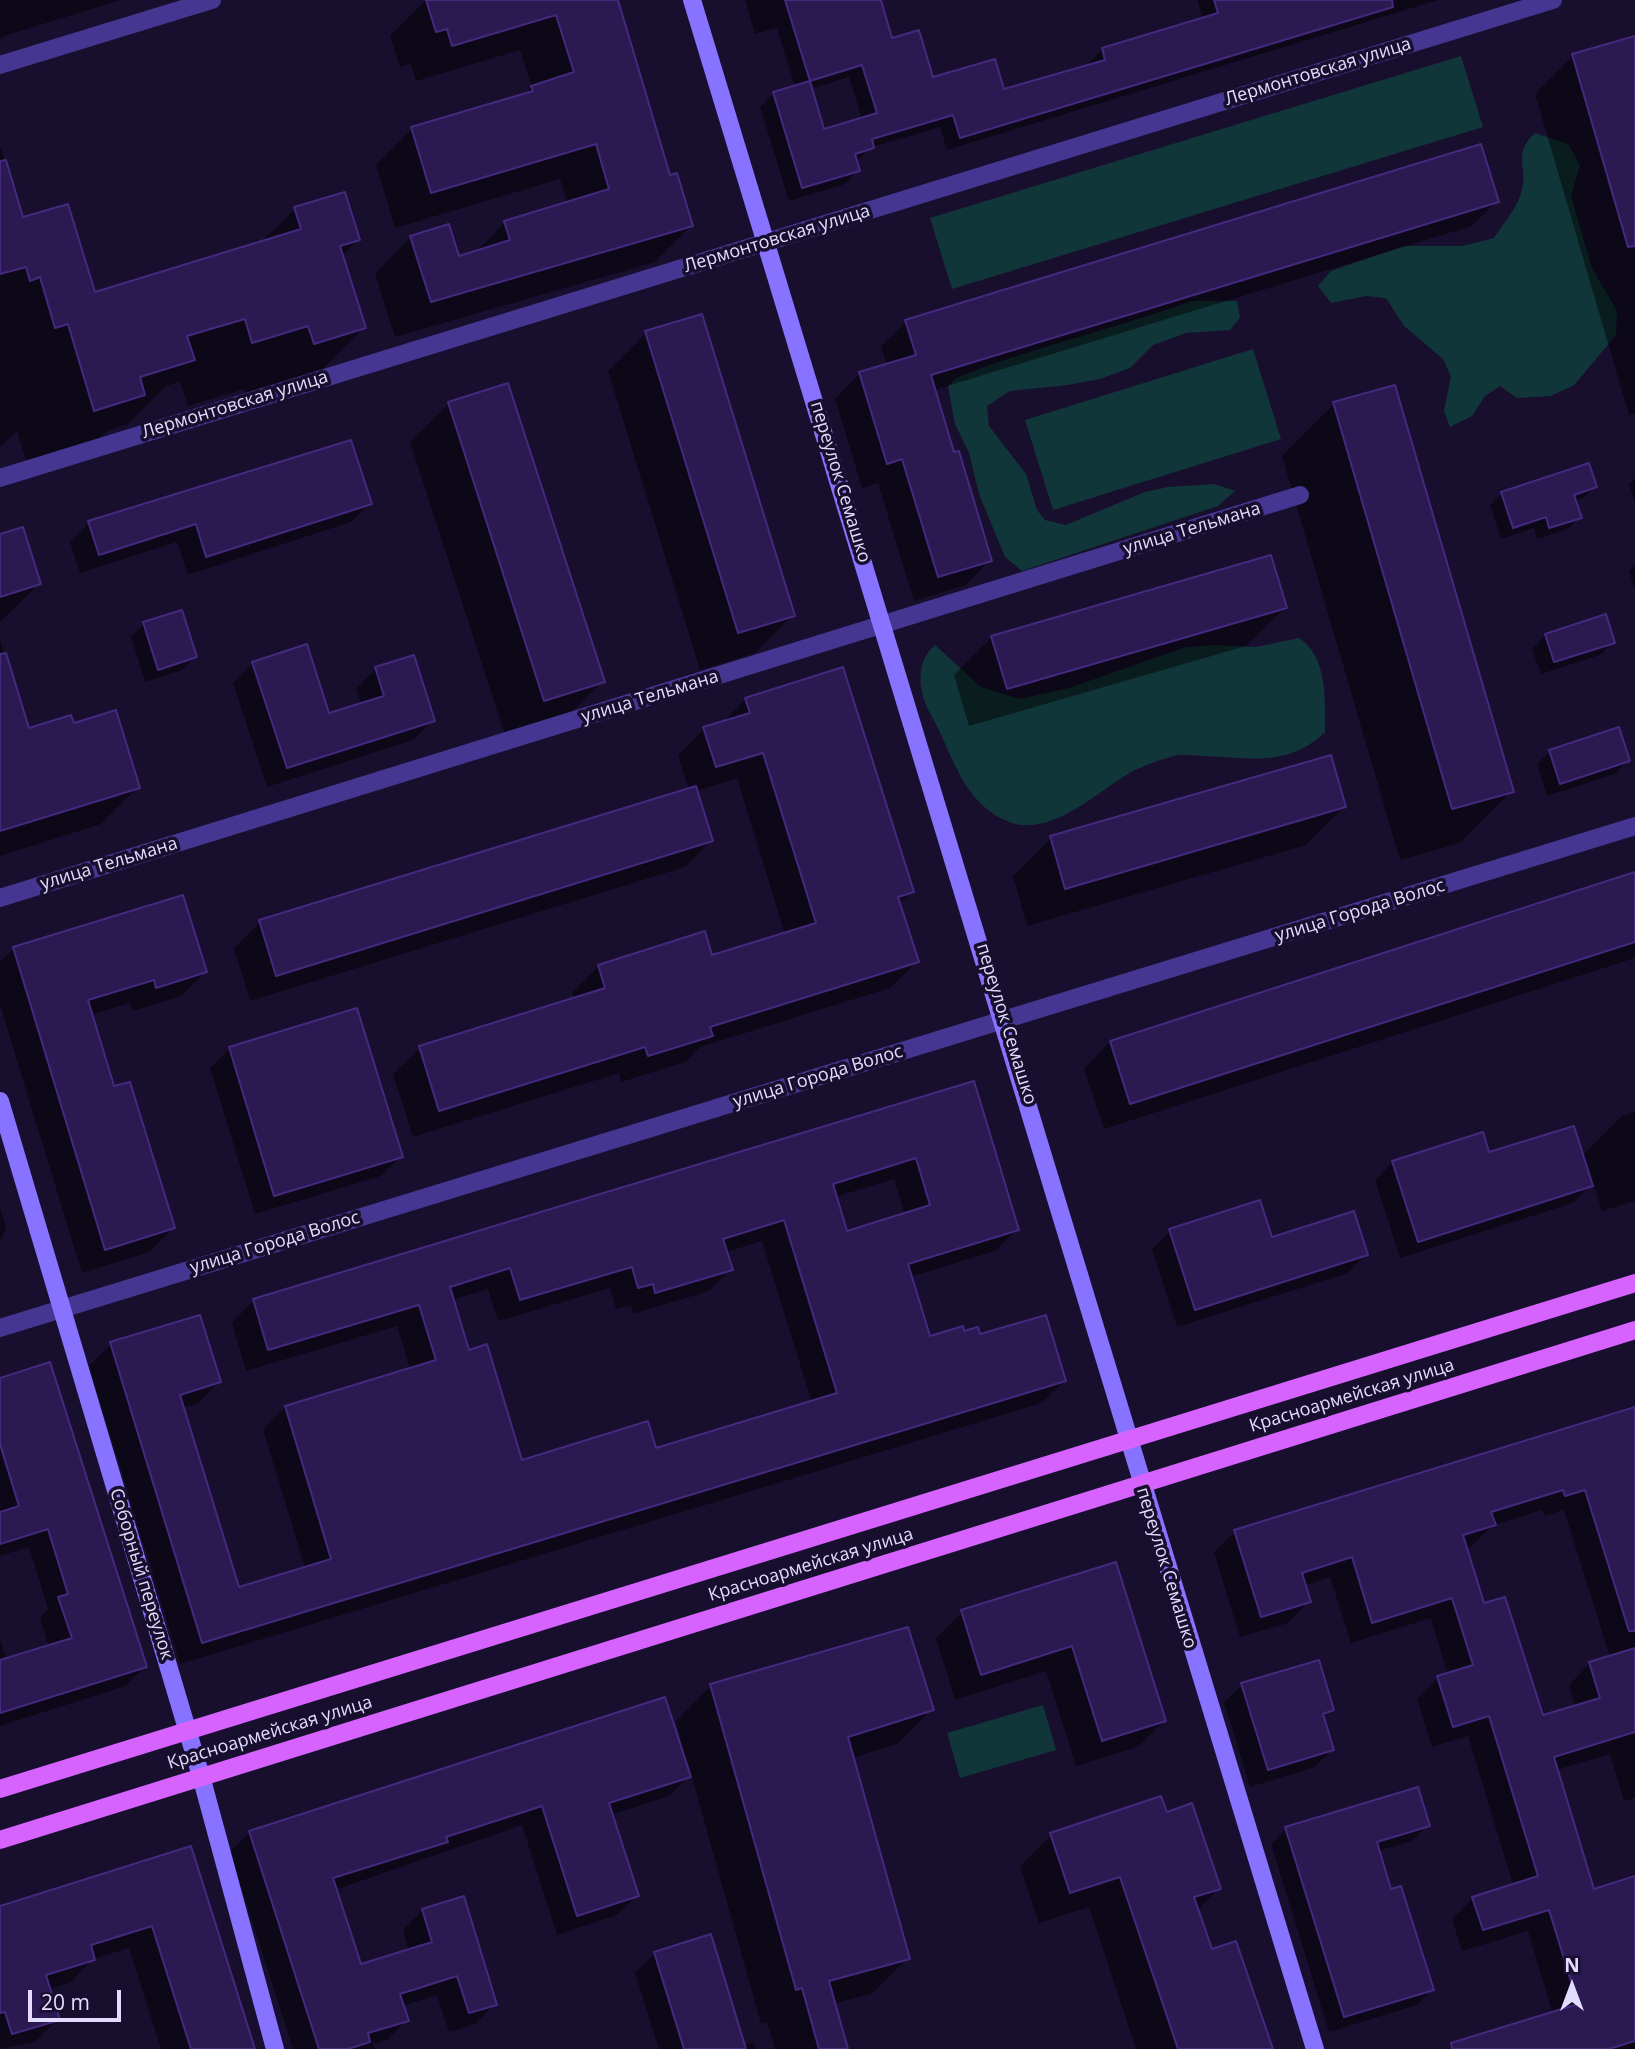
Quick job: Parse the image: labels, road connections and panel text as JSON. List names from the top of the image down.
{
  "streets": {
    "main road": ["Красноармейская улица"],
    "street": [
      "Лермонтовская улица",
      "переулок Семашко",
      "улица Тельмана",
      "улица Города Волос",
      "Соборный переулок"
    ]
  },
  "crossings": [
    ["Лермонтовская улица", "переулок Семашко"],
    ["переулок Семашко", "улица Тельмана"],
    ["переулок Семашко", "улица Города Волос"],
    ["переулок Семашко", "Красноармейская улица"],
    ["улица Города Волос", "Соборный переулок"],
    ["Красноармейская улица", "Соборный переулок"]
  ],
  "scale_bar": "20 m",
  "north": "top"
}
